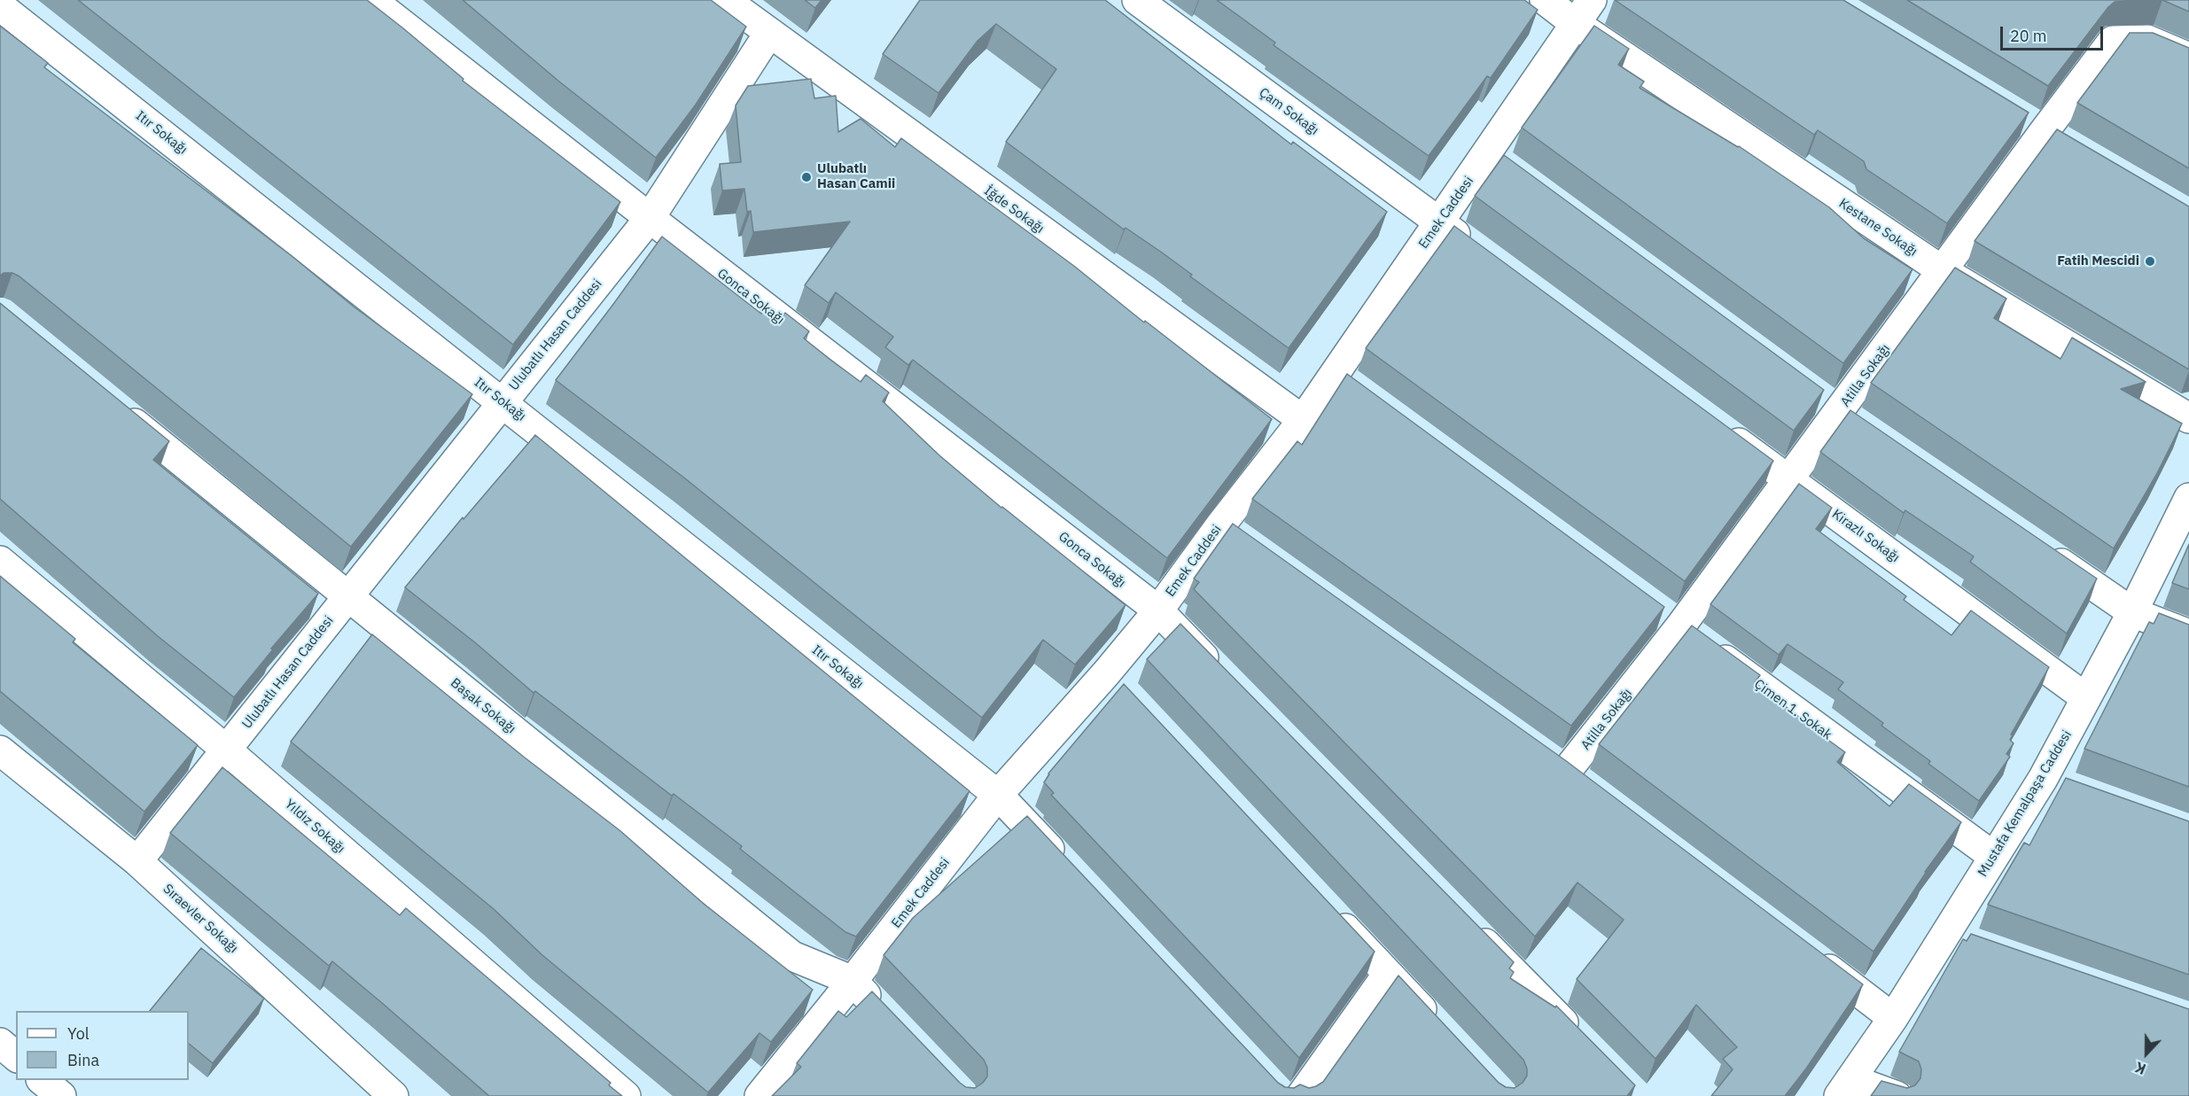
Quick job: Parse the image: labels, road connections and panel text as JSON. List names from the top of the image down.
{
  "streets": {
    "street": [
      "Çam Sokağı",
      "Itır Sokağı",
      "İğde Sokağı",
      "Emek Caddesi",
      "Kestane Sokağı",
      "Gonca Sokağı",
      "Ulubatlı Hasan Caddesi",
      "Atilla Sokağı",
      "Kirazlı Sokağı",
      "Başak Sokağı",
      "Çimen 1. Sokak",
      "Mustafa Kemalpaşa Caddesi",
      "Yıldız Sokağı",
      "Sıraevler Sokağı"
    ]
  },
  "crossings": [
    ["Çam Sokağı", "Emek Caddesi"],
    ["Itır Sokağı", "Emek Caddesi"],
    ["Itır Sokağı", "Ulubatlı Hasan Caddesi"],
    ["İğde Sokağı", "Emek Caddesi"],
    ["İğde Sokağı", "Ulubatlı Hasan Caddesi"],
    ["Emek Caddesi", "Kestane Sokağı"],
    ["Emek Caddesi", "Gonca Sokağı"],
    ["Emek Caddesi", "Başak Sokağı"],
    ["Kestane Sokağı", "Atilla Sokağı"],
    ["Gonca Sokağı", "Ulubatlı Hasan Caddesi"],
    ["Ulubatlı Hasan Caddesi", "Başak Sokağı"],
    ["Ulubatlı Hasan Caddesi", "Yıldız Sokağı"],
    ["Ulubatlı Hasan Caddesi", "Sıraevler Sokağı"],
    ["Atilla Sokağı", "Kirazlı Sokağı"],
    ["Atilla Sokağı", "Çimen 1. Sokak"],
    ["Kirazlı Sokağı", "Mustafa Kemalpaşa Caddesi"],
    ["Çimen 1. Sokak", "Mustafa Kemalpaşa Caddesi"]
  ],
  "places": ["Ulubatlı Hasan Camii", "Fatih Mescidi"],
  "legend": ["Yol", "Bina"],
  "scale_bar": "20 m",
  "north": "bottom"
}
